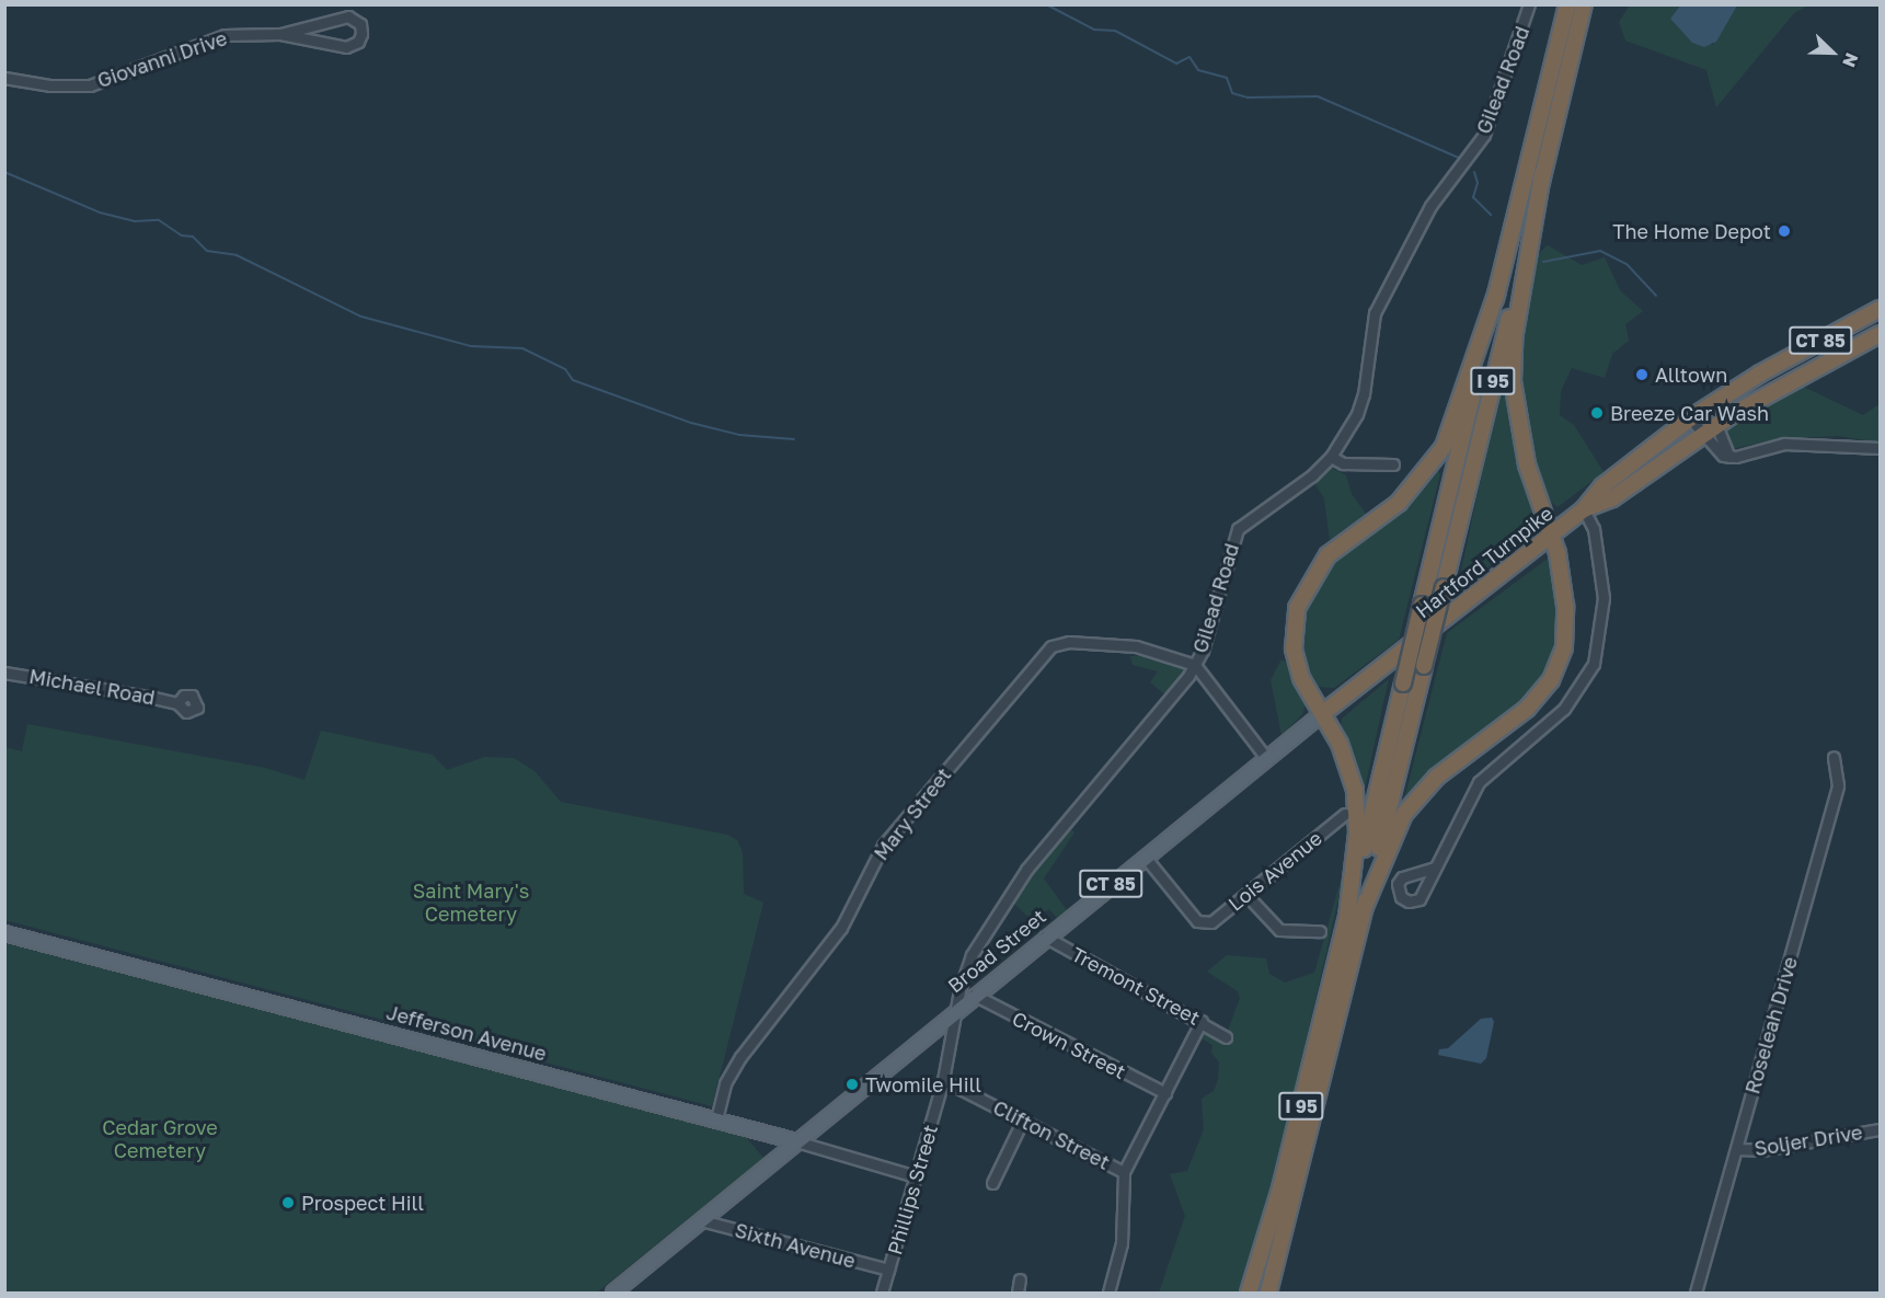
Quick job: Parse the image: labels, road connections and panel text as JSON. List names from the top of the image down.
{
  "streets": {
    "highway": [
      "CT 85",
      "I 95",
      "Hartford Turnpike",
      "Broad Street"
    ],
    "main road": ["Jefferson Avenue"],
    "street": [
      "Giovanni Drive",
      "Gilead Road",
      "Michael Road",
      "Mary Street",
      "Lois Avenue",
      "Tremont Street",
      "Roseleah Drive",
      "Crown Street",
      "Clifton Street",
      "Soljer Drive",
      "Phillips Street",
      "Sixth Avenue"
    ]
  },
  "crossings": [
    ["Gilead Road", "Mary Street"],
    ["Gilead Road", "Broad Street"],
    ["Gilead Road", "Phillips Street"],
    ["Hartford Turnpike", "Broad Street"],
    ["Mary Street", "Jefferson Avenue"],
    ["Lois Avenue", "Broad Street"],
    ["Broad Street", "Tremont Street"],
    ["Broad Street", "Jefferson Avenue"],
    ["Broad Street", "Crown Street"],
    ["Broad Street", "Phillips Street"],
    ["Broad Street", "Sixth Avenue"],
    ["Roseleah Drive", "Soljer Drive"],
    ["Jefferson Avenue", "Phillips Street"],
    ["Clifton Street", "Phillips Street"],
    ["Phillips Street", "Sixth Avenue"]
  ],
  "parks": ["Saint Mary's Cemetery", "Cedar Grove Cemetery"],
  "places": [
    "The Home Depot",
    "Alltown",
    "Breeze Car Wash",
    "Twomile Hill",
    "Prospect Hill"
  ],
  "north": "bottom right"
}
